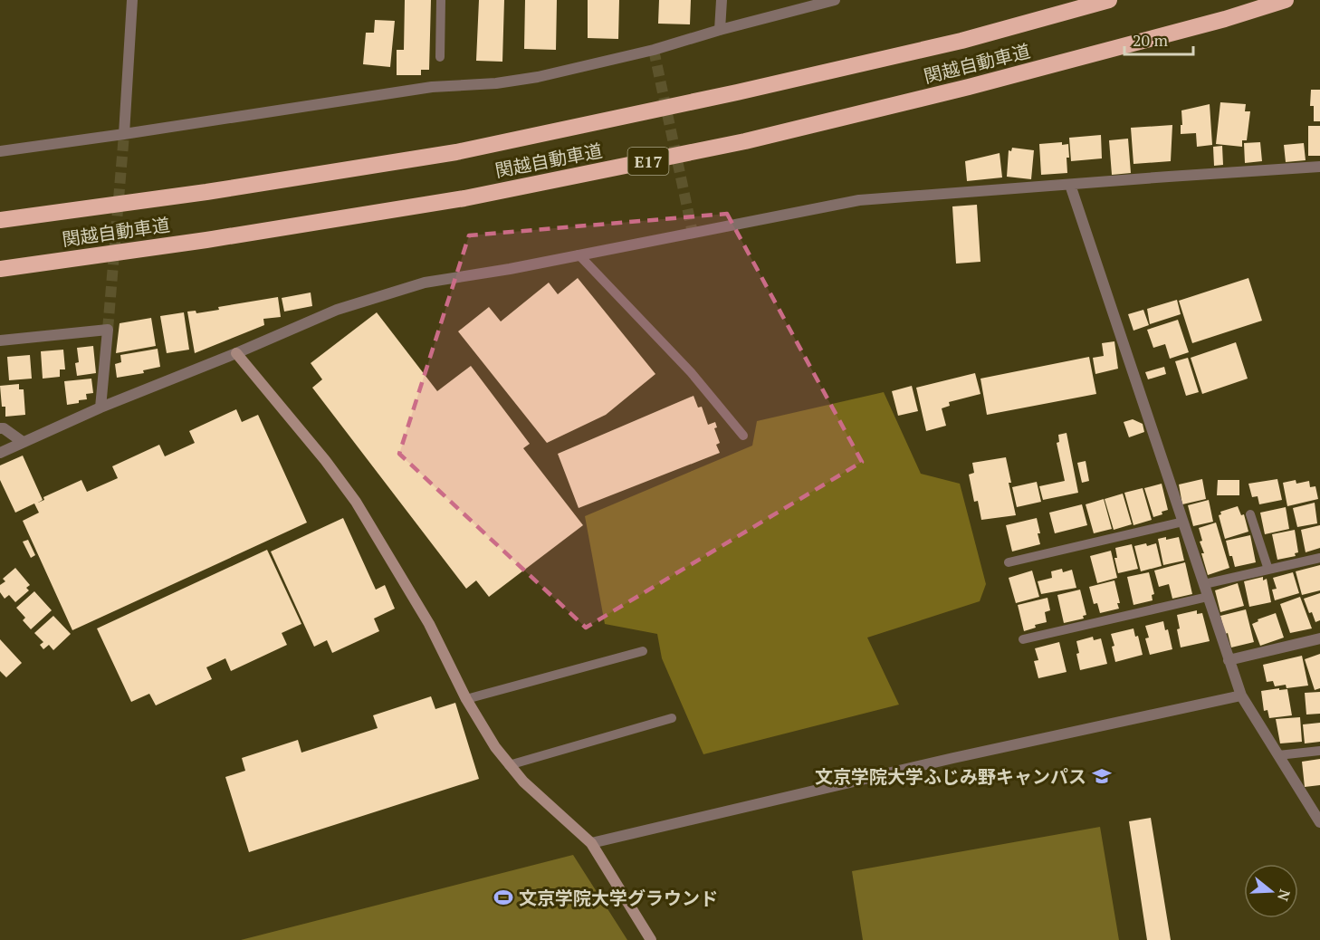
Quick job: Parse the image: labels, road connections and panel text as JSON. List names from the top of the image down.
{
  "streets": {
    "highway": ["関越自動車道", "E17"]
  },
  "places": {
    "school or university": ["文京学院大学ふじみ野キャンパス"],
    "sports": ["文京学院大学グラウンド"]
  },
  "scale_bar": "20 m",
  "north": "right"
}
